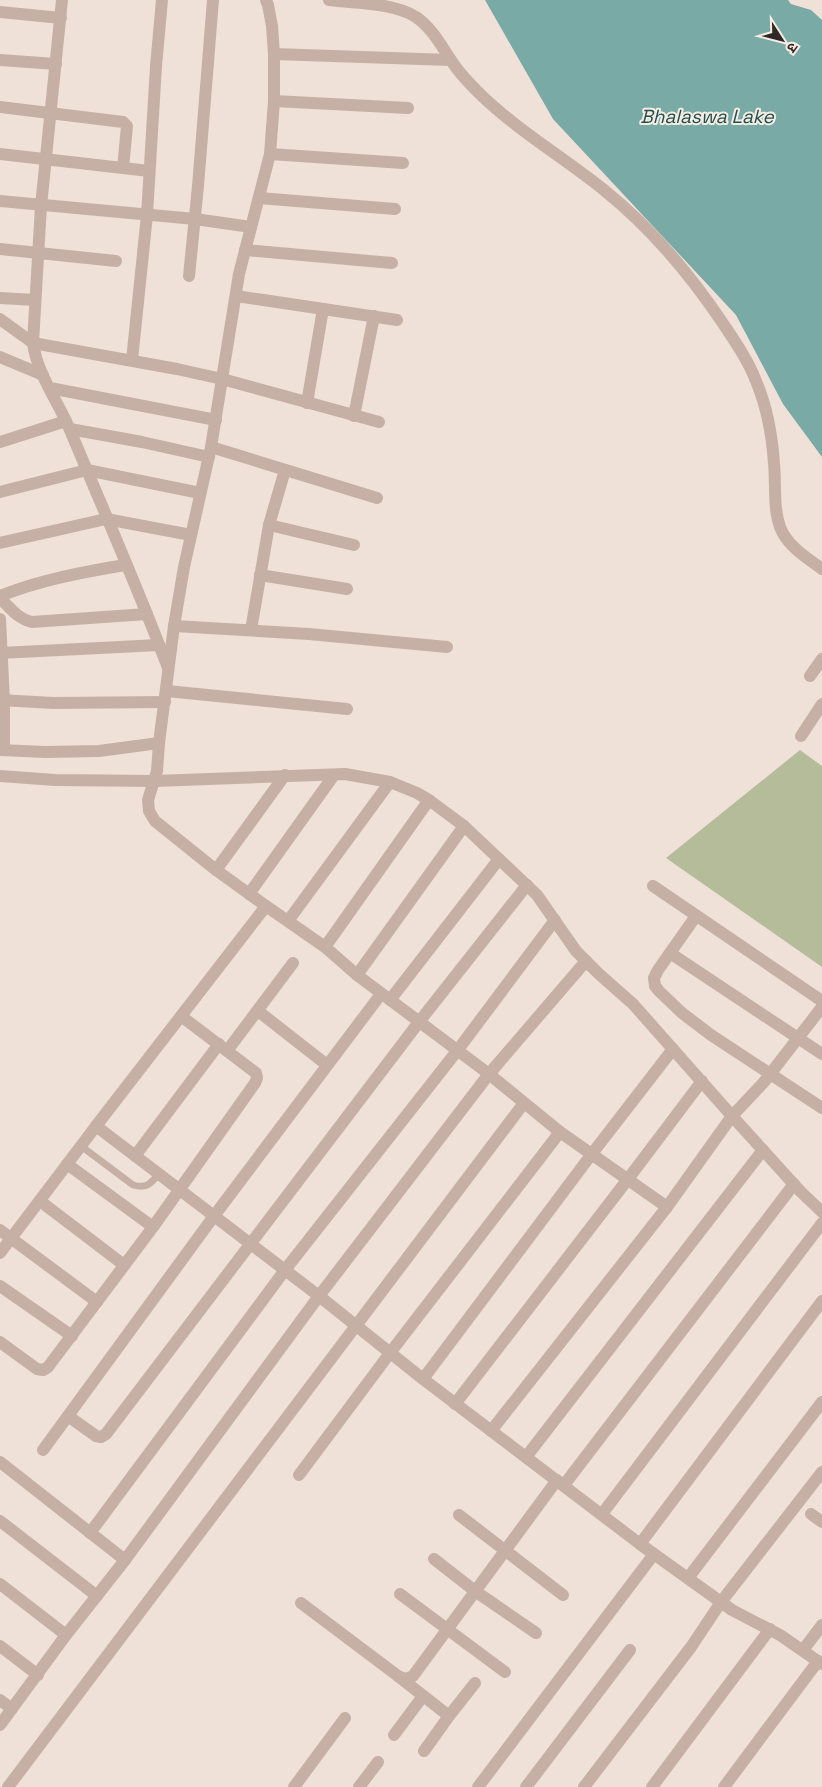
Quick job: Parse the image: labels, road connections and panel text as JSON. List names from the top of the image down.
{
  "water": ["Bhalaswa Lake"],
  "north": "bottom right"
}
